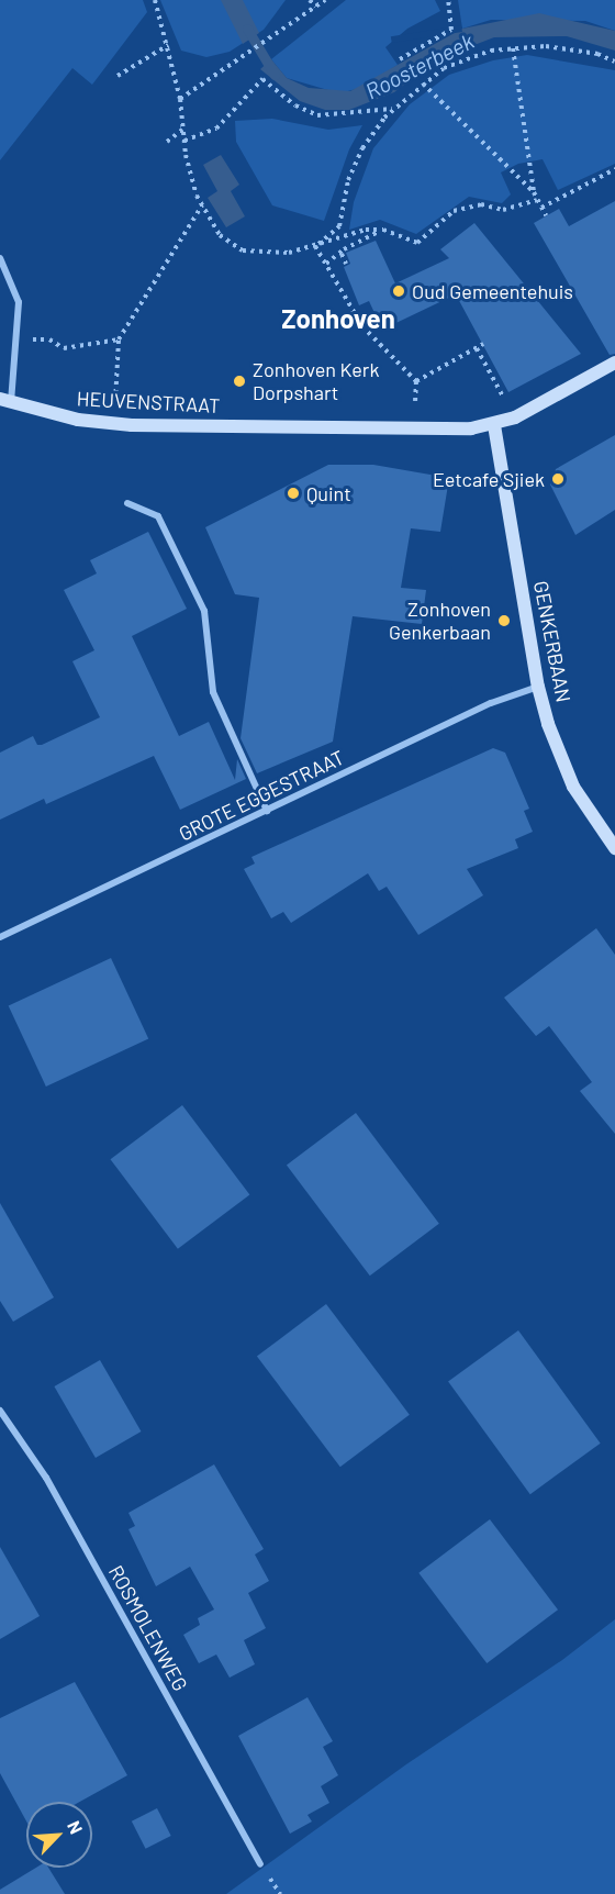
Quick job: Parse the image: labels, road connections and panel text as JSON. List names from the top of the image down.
{
  "streets": {
    "street": [
      "HEUVENSTRAAT",
      "GENKERBAAN",
      "GROTE EGGESTRAAT",
      "ROSMOLENWEG"
    ]
  },
  "crossings": [
    ["HEUVENSTRAAT", "GENKERBAAN"],
    ["GENKERBAAN", "GROTE EGGESTRAAT"]
  ],
  "districts": ["Zonhoven"],
  "water": ["Roosterbeek"],
  "places": [
    "Oud Gemeentehuis",
    "Zonhoven Kerk Dorpshart",
    "Eetcafe Sjiek",
    "Quint",
    "Zonhoven Genkerbaan"
  ],
  "north": "top right"
}
